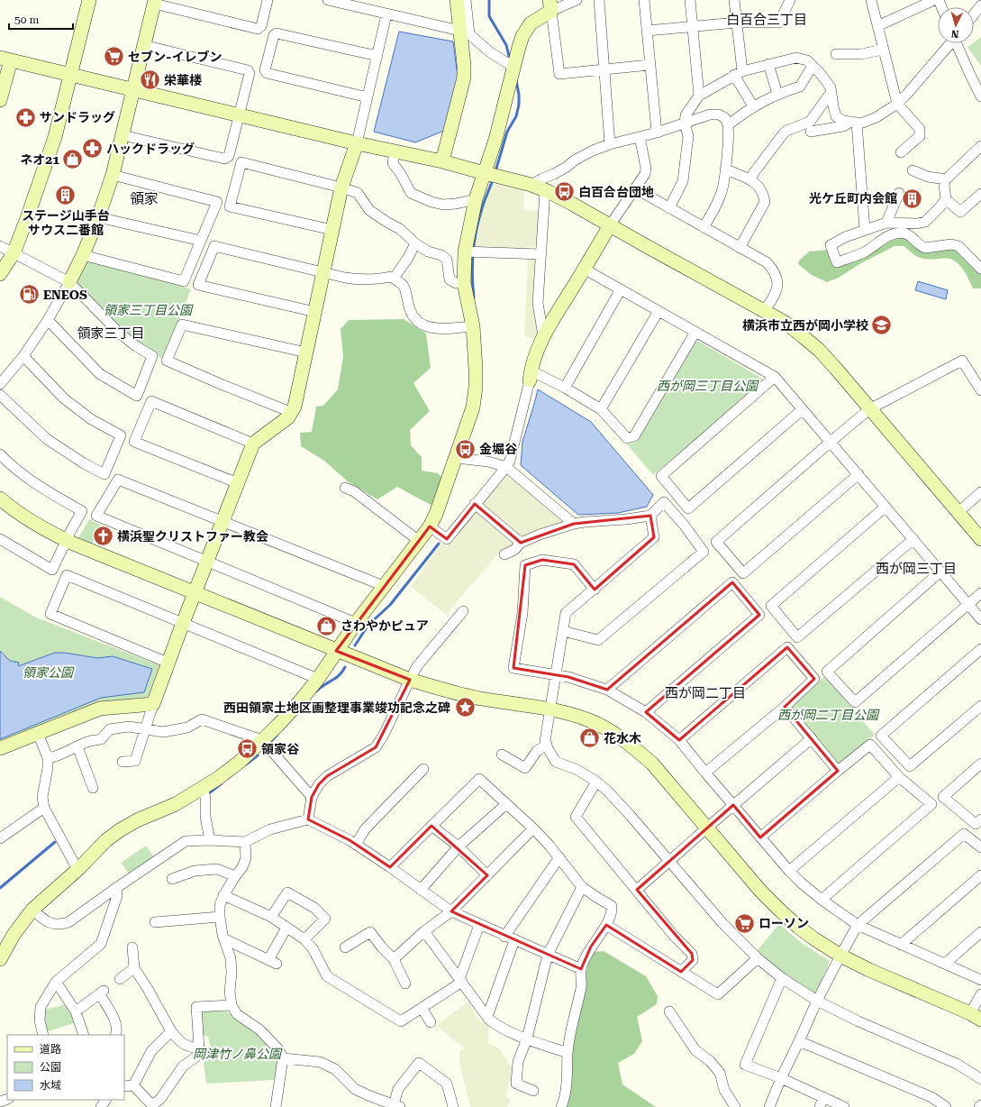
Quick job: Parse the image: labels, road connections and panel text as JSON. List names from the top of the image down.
{
  "districts": [
    "白百合三丁目",
    "領家",
    "領家三丁目",
    "西が岡三丁目",
    "西が岡二丁目"
  ],
  "parks": [
    "領家三丁目公園",
    "西が岡三丁目公園",
    "領家公園",
    "西が岡二丁目公園",
    "岡津竹ノ鼻公園"
  ],
  "places": {
    "supermarket": ["セブン-イレブン", "ローソン"],
    "restaurant": ["栄華楼"],
    "pharmacy": ["サンドラッグ", "ハックドラッグ"],
    "shop": ["ネオ21", "さわやかピュア", "花水木"],
    "bus stop": ["白百合台団地", "金堀谷", "領家谷"],
    "building": ["ステージ山手台 サウス二番館", "光ケ丘町内会館"],
    "fuel station": ["ENEOS"],
    "school or university": ["横浜市立西が岡小学校"],
    "church": ["横浜聖クリストファー教会"],
    "place": ["西田領家土地区画整理事業竣功記念之碑"]
  },
  "legend": ["道路", "公園", "水域"],
  "scale_bar": "50 m",
  "north": "bottom"
}
